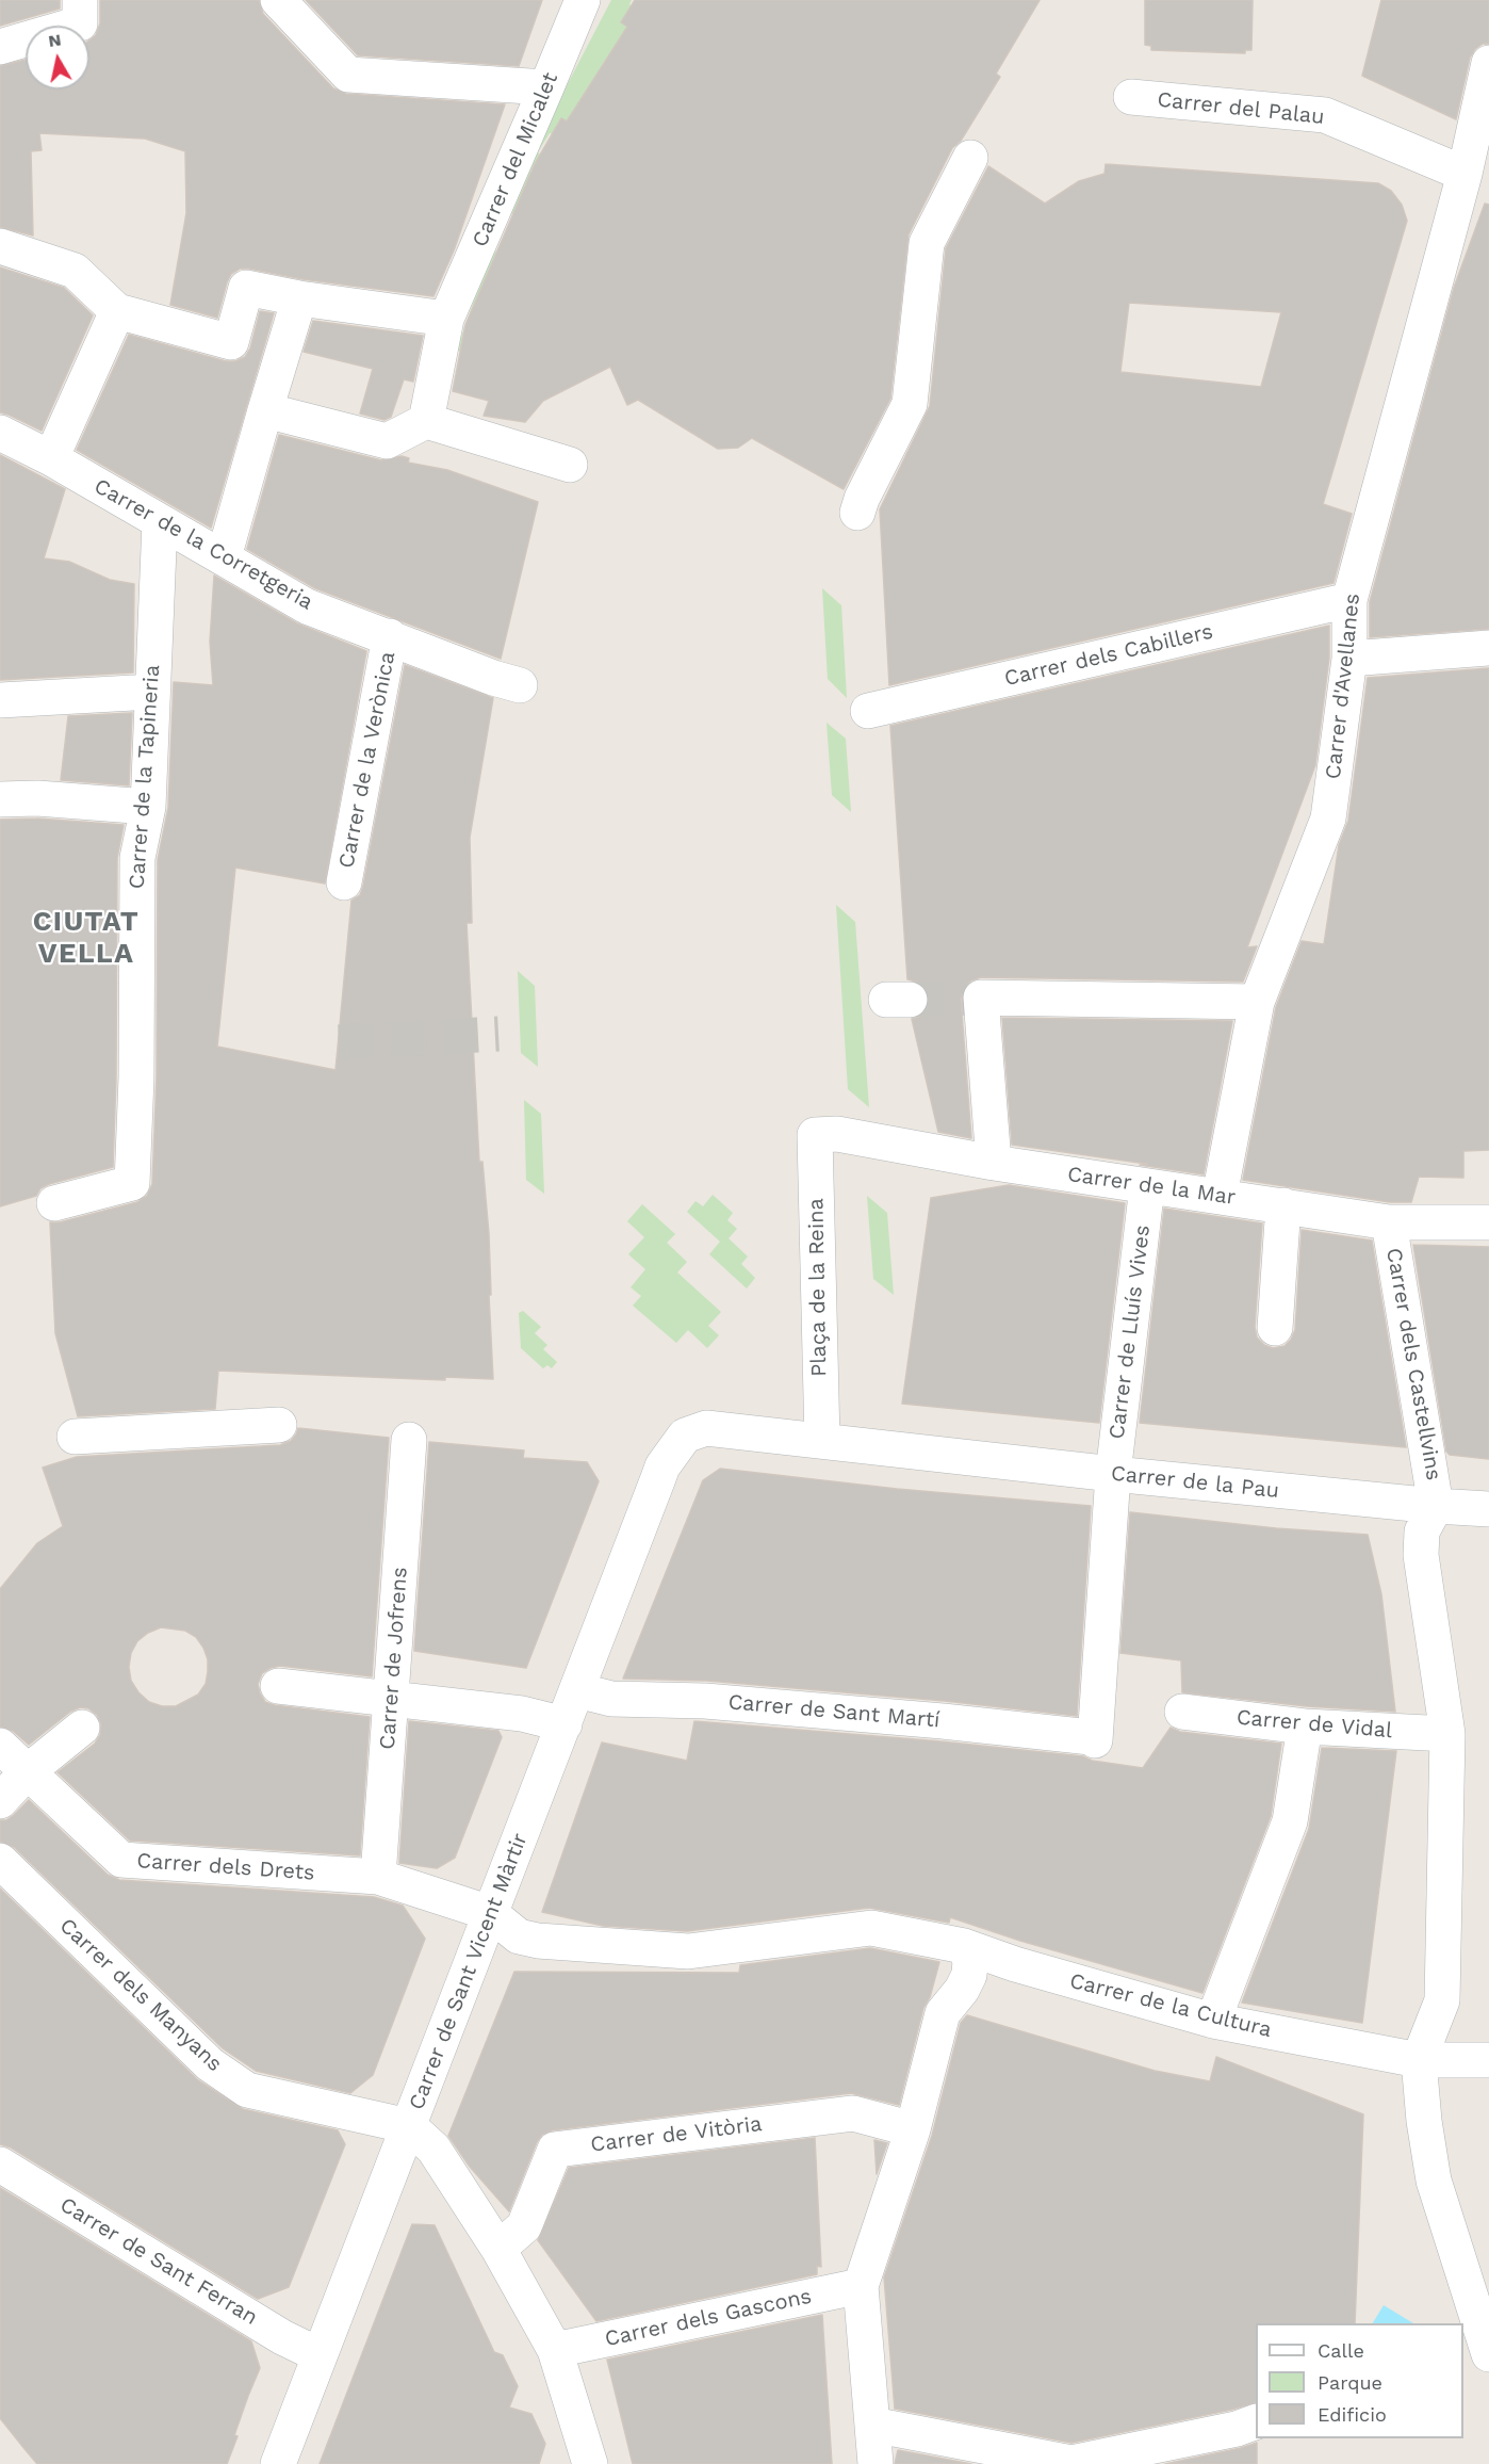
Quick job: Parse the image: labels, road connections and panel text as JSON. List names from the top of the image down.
{
  "streets": {
    "street": [
      "Carrer del Palau",
      "Carrer del Micalet",
      "Carrer de la Corretgeria",
      "Carrer dels Cabillers",
      "Carrer d'Avellanes",
      "Carrer de la Verònica",
      "Carrer de la Tapineria",
      "Carrer de la Mar",
      "Plaça de la Reina",
      "Carrer de Lluís Vives",
      "Carrer dels Castellvins",
      "Carrer de la Pau",
      "Carrer de Jofrens",
      "Carrer de Sant Martí",
      "Carrer de Vidal",
      "Carrer dels Drets",
      "Carrer de Sant Vicent Màrtir",
      "Carrer dels Manyans",
      "Carrer de la Cultura",
      "Carrer de Vitòria",
      "Carrer de Sant Ferran",
      "Carrer dels Gascons"
    ]
  },
  "crossings": [
    ["Carrer del Palau", "Carrer d'Avellanes"],
    ["Carrer de la Corretgeria", "Carrer de la Verònica"],
    ["Carrer de la Corretgeria", "Carrer de la Tapineria"],
    ["Carrer dels Cabillers", "Carrer d'Avellanes"],
    ["Carrer d'Avellanes", "Carrer de la Mar"],
    ["Carrer de la Mar", "Plaça de la Reina"],
    ["Carrer de la Mar", "Carrer de Lluís Vives"],
    ["Carrer de la Mar", "Carrer dels Castellvins"],
    ["Plaça de la Reina", "Carrer de la Pau"],
    ["Plaça de la Reina", "Carrer de Sant Vicent Màrtir"],
    ["Carrer de Lluís Vives", "Carrer de la Pau"],
    ["Carrer de Lluís Vives", "Carrer de Sant Martí"],
    ["Carrer dels Castellvins", "Carrer de la Pau"],
    ["Carrer de la Pau", "Carrer de Sant Vicent Màrtir"],
    ["Carrer de Jofrens", "Carrer dels Drets"],
    ["Carrer de Sant Martí", "Carrer de Sant Vicent Màrtir"],
    ["Carrer dels Drets", "Carrer de Sant Vicent Màrtir"],
    ["Carrer dels Drets", "Carrer de la Cultura"],
    ["Carrer de Sant Vicent Màrtir", "Carrer dels Manyans"],
    ["Carrer de Sant Vicent Màrtir", "Carrer de la Cultura"],
    ["Carrer de Sant Vicent Màrtir", "Carrer de Sant Ferran"]
  ],
  "districts": ["CIUTAT VELLA"],
  "legend": ["Calle", "Parque", "Edificio"],
  "north": "top"
}
